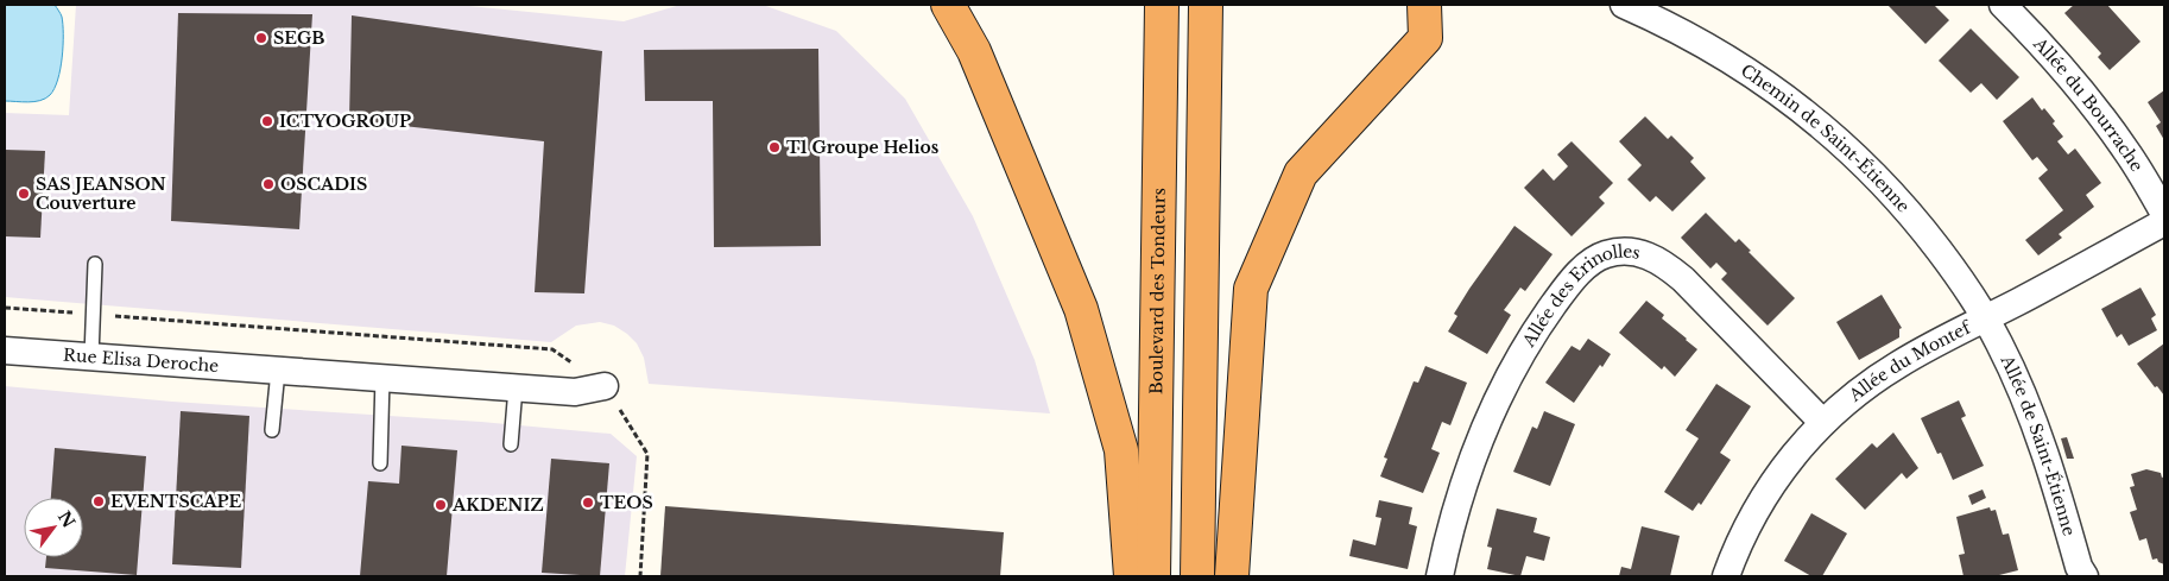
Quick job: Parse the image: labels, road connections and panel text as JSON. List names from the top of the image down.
{
  "streets": {
    "highway": ["Boulevard des Tondeurs"],
    "street": [
      "Allée du Bourrache",
      "Chemin de Saint-Étienne",
      "Allée des Erinolles",
      "Rue Elisa Deroche",
      "Allée du Montef",
      "Allée de Saint-Étienne"
    ]
  },
  "crossings": [
    ["Chemin de Saint-Étienne", "Allée du Montef"],
    ["Chemin de Saint-Étienne", "Allée de Saint-Étienne"],
    ["Allée des Erinolles", "Allée du Montef"],
    ["Allée du Montef", "Allée de Saint-Étienne"]
  ],
  "places": [
    "SEGB",
    "ICTYOGROUP",
    "T1 Groupe Helios",
    "OSCADIS",
    "SAS JEANSON Couverture",
    "EVENTSCAPE",
    "TEOS",
    "AKDENIZ"
  ],
  "north": "top right"
}
